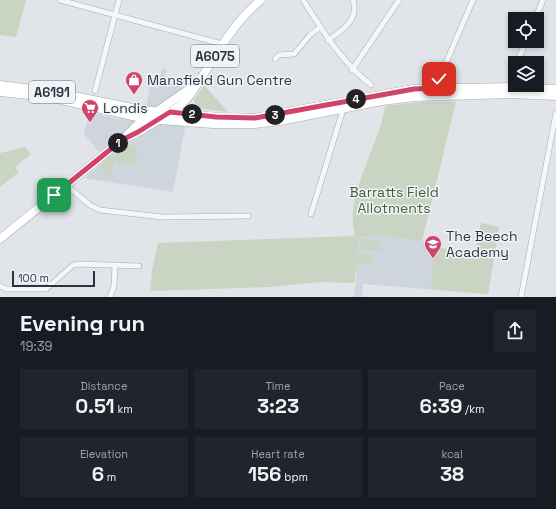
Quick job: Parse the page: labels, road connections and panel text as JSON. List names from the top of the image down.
{
  "streets": {
    "main road": ["A6075", "A6191"]
  },
  "crossings": [
    ["A6075", "A6191"]
  ],
  "parks": ["Barratts Field Allotments"],
  "places": {
    "shop": ["Mansfield Gun Centre"],
    "supermarket": ["Londis"],
    "school or university": ["The Beech Academy"]
  },
  "scale_bar": "100 m",
  "page": {
    "pins": [
      "4",
      "2",
      "3",
      "1"
    ],
    "scale": "100 m",
    "heading": ["Evening run", "19:39"],
    "stats": [
      ["Distance", "0.51 km"],
      ["Time", "3:23"],
      ["Pace", "6:39 /km"],
      ["Elevation", "6 m"],
      ["Heart rate", "156 bpm"],
      ["kcal", "38"]
    ]
  }
}
